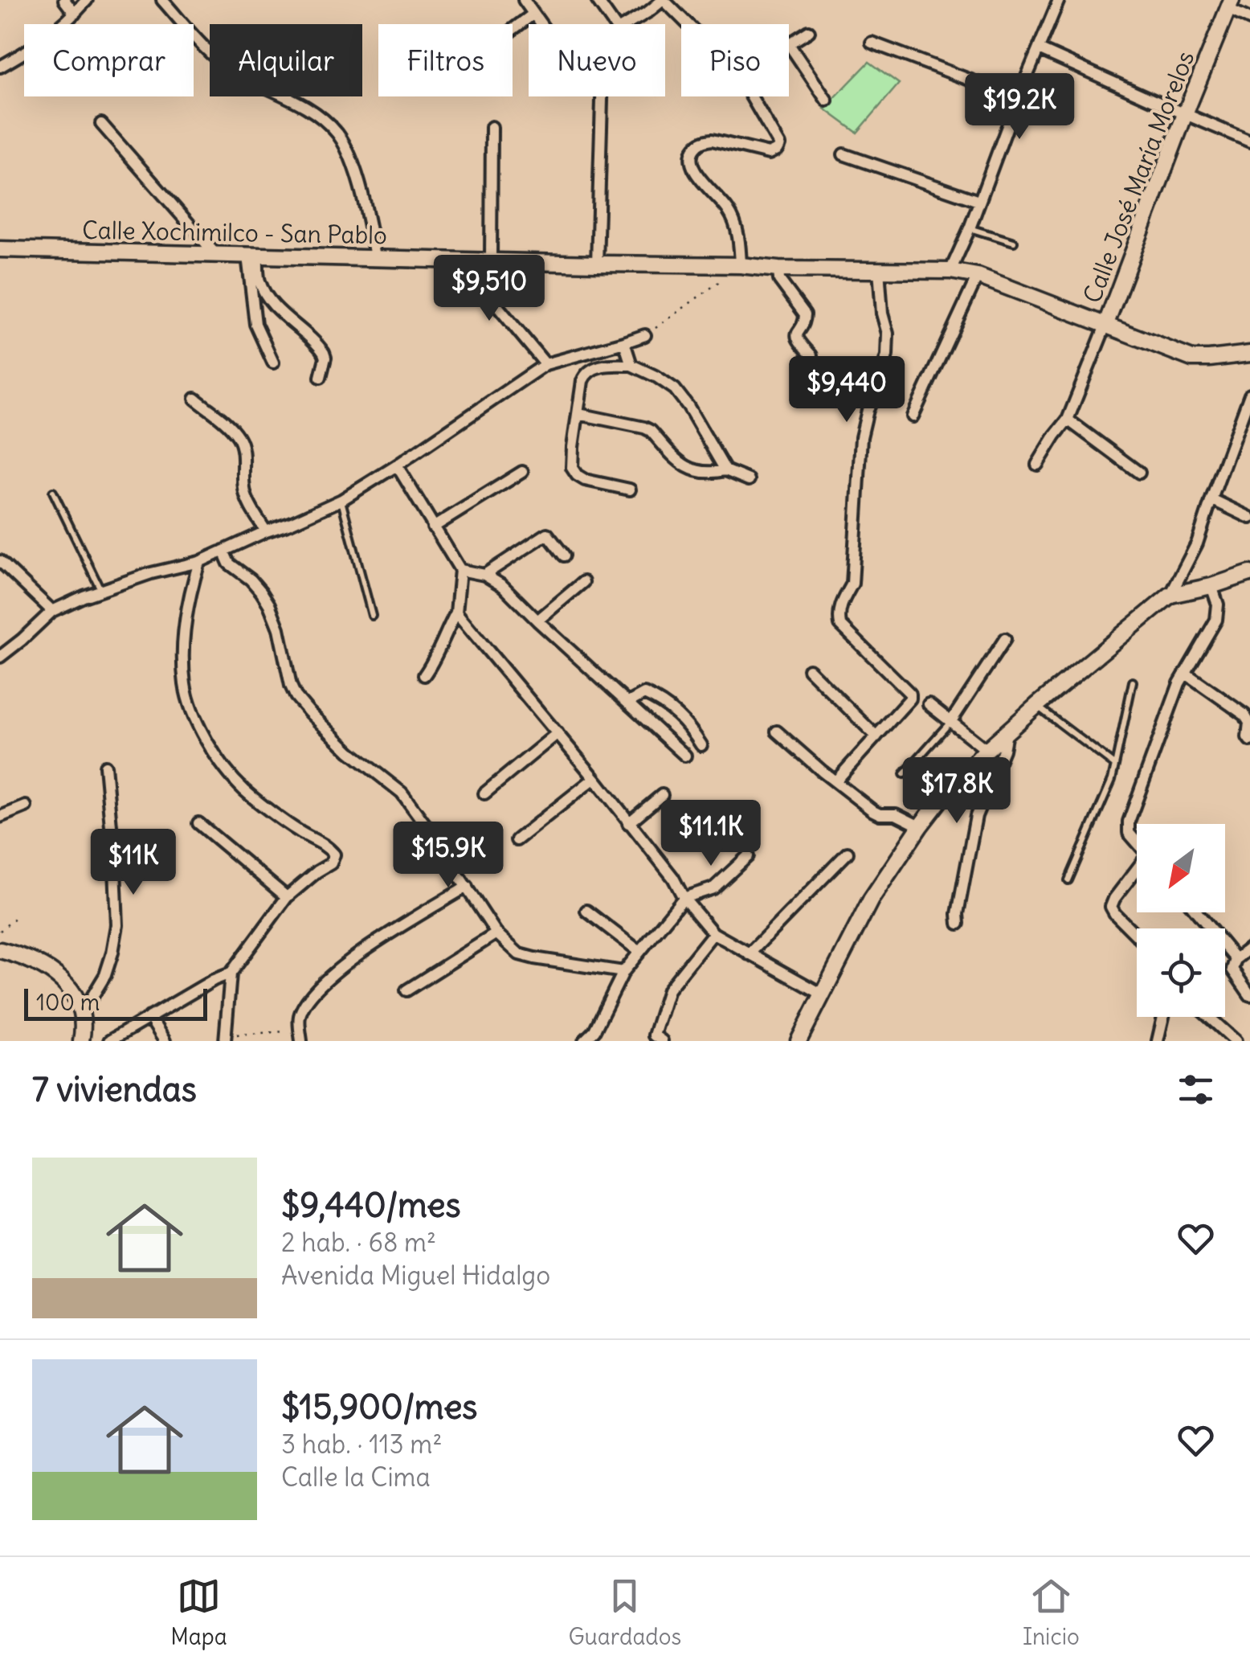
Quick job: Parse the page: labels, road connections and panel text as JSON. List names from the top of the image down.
{
  "streets": {
    "main road": ["Calle José María Morelos", "Calle Xochimilco - San Pablo"]
  },
  "crossings": [
    ["Calle José María Morelos", "Calle Xochimilco - San Pablo"]
  ],
  "scale_bar": "100 m",
  "north": "bottom left",
  "page": {
    "chip": [
      "Comprar",
      "Alquilar",
      "Filtros",
      "Nuevo",
      "Piso"
    ],
    "price": [
      "$19.2K",
      "$9,510",
      "$9,440",
      "$17.8K",
      "$11.1K",
      "$15.9K",
      "$11K"
    ],
    "scale": "100 m",
    "heading": "7 viviendas",
    "list": [
      {
        "name": "$9,440/mes",
        "note": "2 hab. · 68 m² · Avenida Miguel Hidalgo"
      },
      {
        "name": "$15,900/mes",
        "note": "3 hab. · 113 m² · Calle la Cima"
      }
    ],
    "tabs": ["Mapa", "Guardados", "Inicio"]
  }
}
